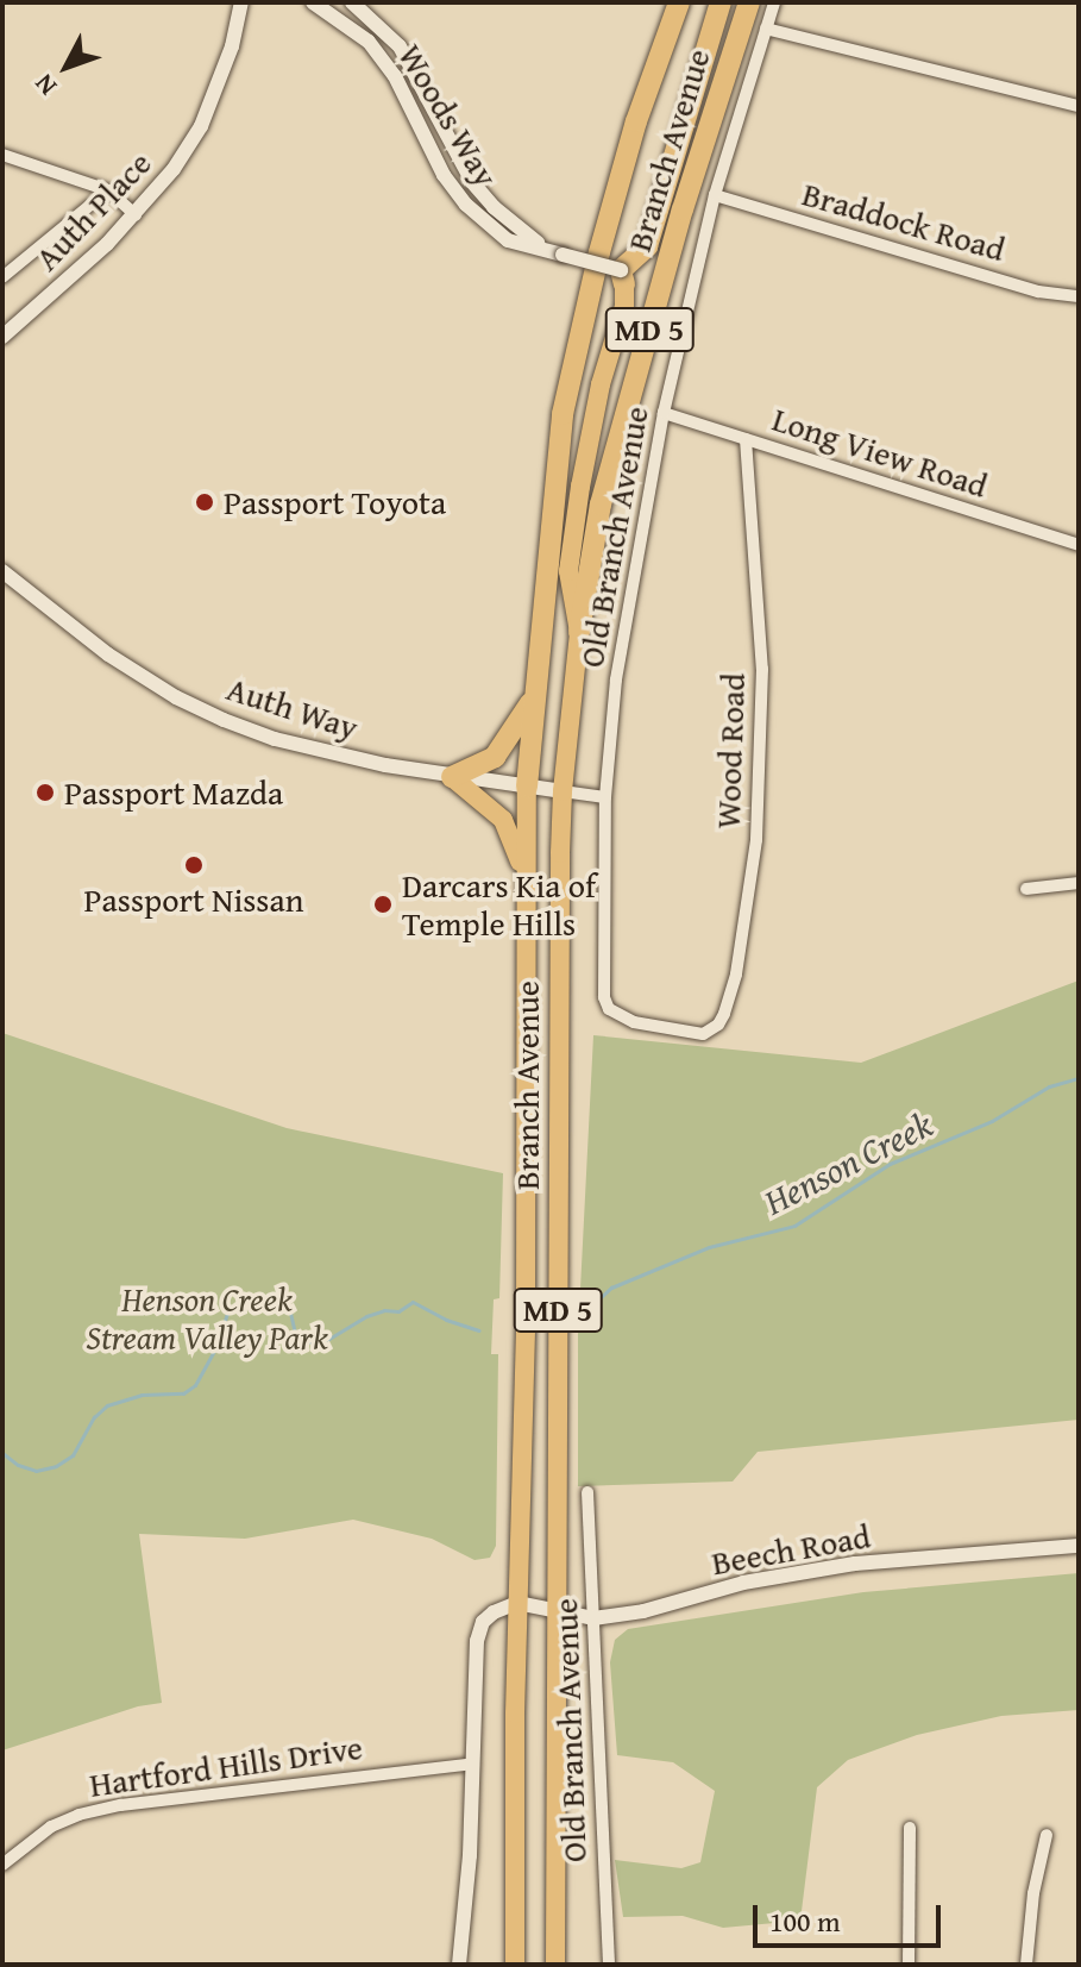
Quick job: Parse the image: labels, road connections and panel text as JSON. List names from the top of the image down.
{
  "streets": {
    "highway": ["Branch Avenue", "MD 5"],
    "street": [
      "Woods Way",
      "Auth Place",
      "Braddock Road",
      "Long View Road",
      "Old Branch Avenue",
      "Auth Way",
      "Wood Road",
      "Beech Road",
      "Hartford Hills Drive"
    ]
  },
  "crossings": [
    ["Branch Avenue", "Old Branch Avenue"],
    ["Branch Avenue", "Auth Way"],
    ["Branch Avenue", "Beech Road"],
    ["Braddock Road", "Old Branch Avenue"],
    ["Long View Road", "Old Branch Avenue"],
    ["Long View Road", "Wood Road"],
    ["Old Branch Avenue", "Auth Way"],
    ["Old Branch Avenue", "Wood Road"],
    ["Old Branch Avenue", "Beech Road"],
    ["Old Branch Avenue", "Hartford Hills Drive"]
  ],
  "water": ["Henson Creek"],
  "parks": ["Henson Creek Stream Valley Park"],
  "places": [
    "Passport Toyota",
    "Passport Mazda",
    "Passport Nissan",
    "Darcars Kia of Temple Hills"
  ],
  "scale_bar": "100 m",
  "north": "bottom left"
}
